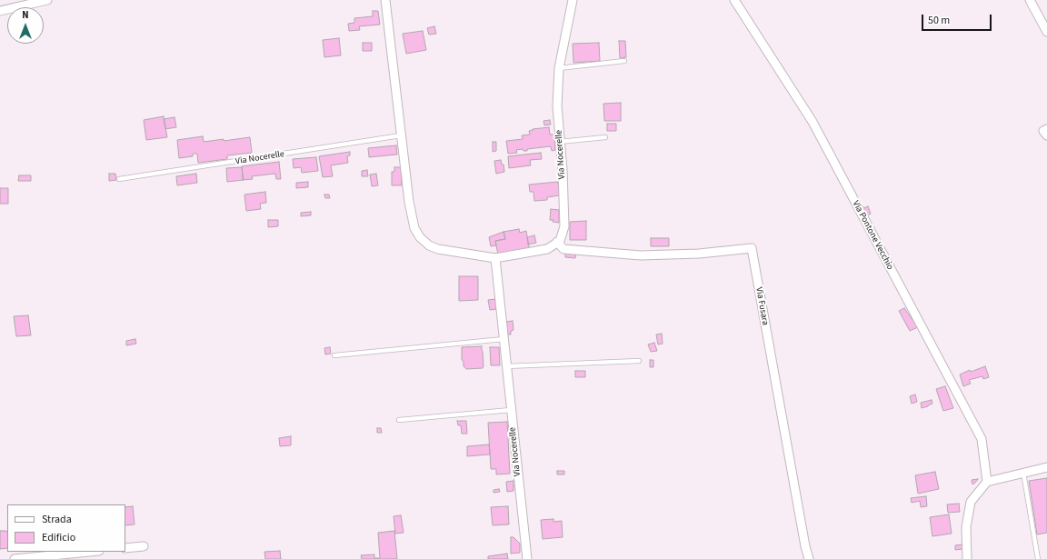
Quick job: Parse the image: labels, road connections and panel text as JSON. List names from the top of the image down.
{
  "streets": {
    "street": ["Via Nocerelle", "Via Pontone Vecchio", "Via Fusara"]
  },
  "crossings": [
    ["Via Nocerelle", "Via Fusara"]
  ],
  "legend": ["Strada", "Edificio"],
  "scale_bar": "50 m",
  "north": "top"
}
